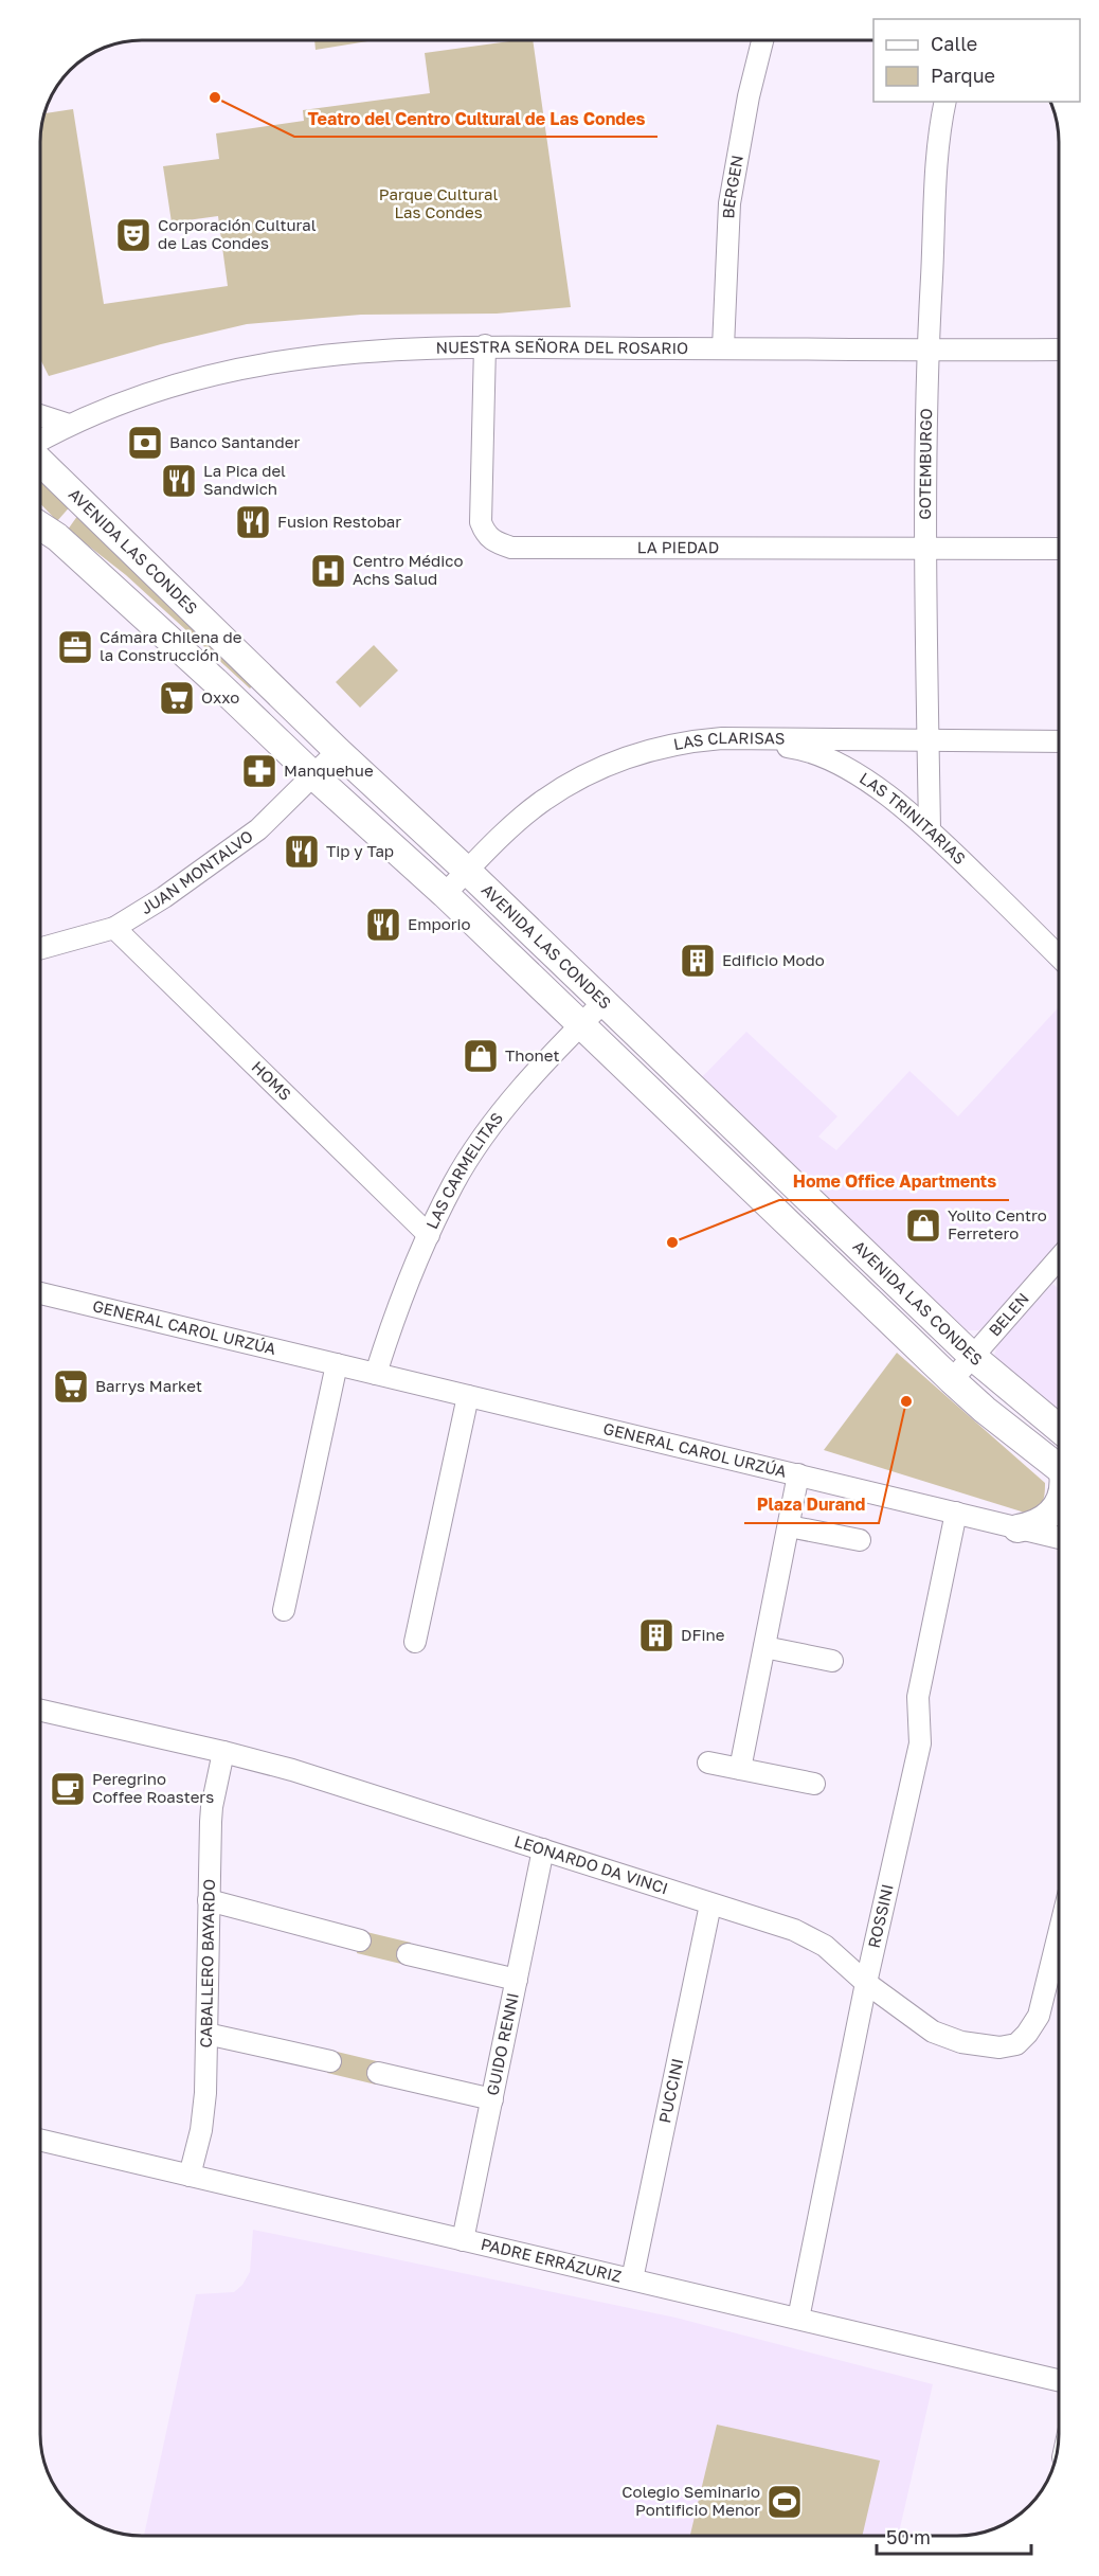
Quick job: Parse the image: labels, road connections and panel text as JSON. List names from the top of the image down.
{
  "streets": {
    "main road": ["AVENIDA LAS CONDES"],
    "street": [
      "BERGEN",
      "NUESTRA SEÑORA DEL ROSARIO",
      "GOTEMBURGO",
      "LA PIEDAD",
      "LAS CLARISAS",
      "LAS TRINITARIAS",
      "JUAN MONTALVO",
      "HOMS",
      "LAS CARMELITAS",
      "BELEN",
      "GENERAL CAROL URZÚA",
      "LEONARDO DA VINCI",
      "ROSSINI",
      "CABALLERO BAYARDO",
      "GUIDO RENNI",
      "PUCCINI",
      "PADRE ERRÁZURIZ"
    ]
  },
  "crossings": [
    ["BERGEN", "NUESTRA SEÑORA DEL ROSARIO"],
    ["NUESTRA SEÑORA DEL ROSARIO", "GOTEMBURGO"],
    ["NUESTRA SEÑORA DEL ROSARIO", "LA PIEDAD"],
    ["GOTEMBURGO", "LA PIEDAD"],
    ["GOTEMBURGO", "LAS CLARISAS"],
    ["GOTEMBURGO", "LAS TRINITARIAS"],
    ["AVENIDA LAS CONDES", "LAS CLARISAS"],
    ["AVENIDA LAS CONDES", "JUAN MONTALVO"],
    ["AVENIDA LAS CONDES", "LAS CARMELITAS"],
    ["AVENIDA LAS CONDES", "BELEN"],
    ["LAS CLARISAS", "LAS TRINITARIAS"],
    ["JUAN MONTALVO", "HOMS"],
    ["HOMS", "LAS CARMELITAS"],
    ["LAS CARMELITAS", "GENERAL CAROL URZÚA"],
    ["GENERAL CAROL URZÚA", "ROSSINI"],
    ["LEONARDO DA VINCI", "ROSSINI"],
    ["LEONARDO DA VINCI", "CABALLERO BAYARDO"],
    ["LEONARDO DA VINCI", "GUIDO RENNI"],
    ["LEONARDO DA VINCI", "PUCCINI"],
    ["ROSSINI", "PADRE ERRÁZURIZ"],
    ["CABALLERO BAYARDO", "PADRE ERRÁZURIZ"],
    ["GUIDO RENNI", "PADRE ERRÁZURIZ"],
    ["PUCCINI", "PADRE ERRÁZURIZ"]
  ],
  "parks": ["Parque Cultural Las Condes"],
  "places": {
    "other": ["Teatro del Centro Cultural de Las Condes", "Home Office Apartments", "Plaza Durand"],
    "theatre": ["Corporación Cultural de Las Condes"],
    "bank": ["Banco Santander"],
    "restaurant": [
      "La Pica del Sandwich",
      "Fusion Restobar",
      "Tip y Tap",
      "Emporio"
    ],
    "hospital": ["Centro Médico Achs Salud"],
    "office": ["Cámara Chilena de la Construcción"],
    "supermarket": ["Oxxo", "Barrys Market"],
    "pharmacy": ["Manquehue"],
    "building": ["Edificio Modo", "DFine"],
    "shop": ["Thonet", "Yolito Centro Ferretero"],
    "cafe": ["Peregrino Coffee Roasters"],
    "sports": ["Colegio Seminario Pontificio Menor"]
  },
  "legend": ["Calle", "Parque"],
  "scale_bar": "50 m"
}
